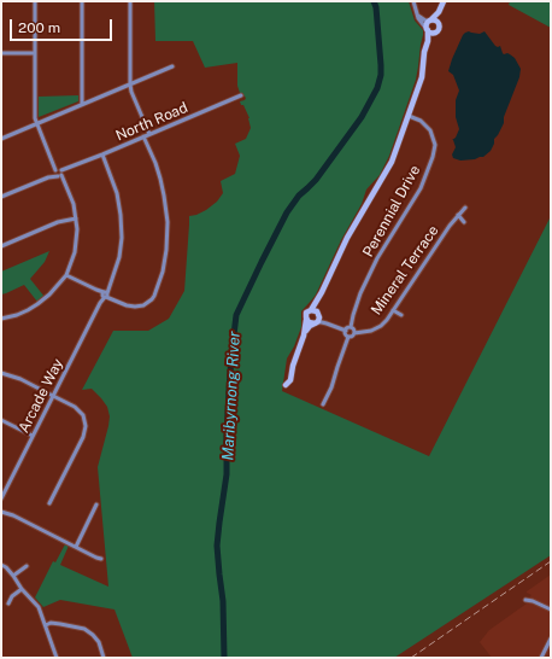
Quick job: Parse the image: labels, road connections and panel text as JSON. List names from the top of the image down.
{
  "streets": {
    "street": [
      "North Road",
      "Perennial Drive",
      "Mineral Terrace",
      "Arcade Way"
    ]
  },
  "crossings": [
    ["North Road", "Arcade Way"],
    ["Perennial Drive", "Mineral Terrace"]
  ],
  "water": ["Maribyrnong River"],
  "scale_bar": "200 m"
}
